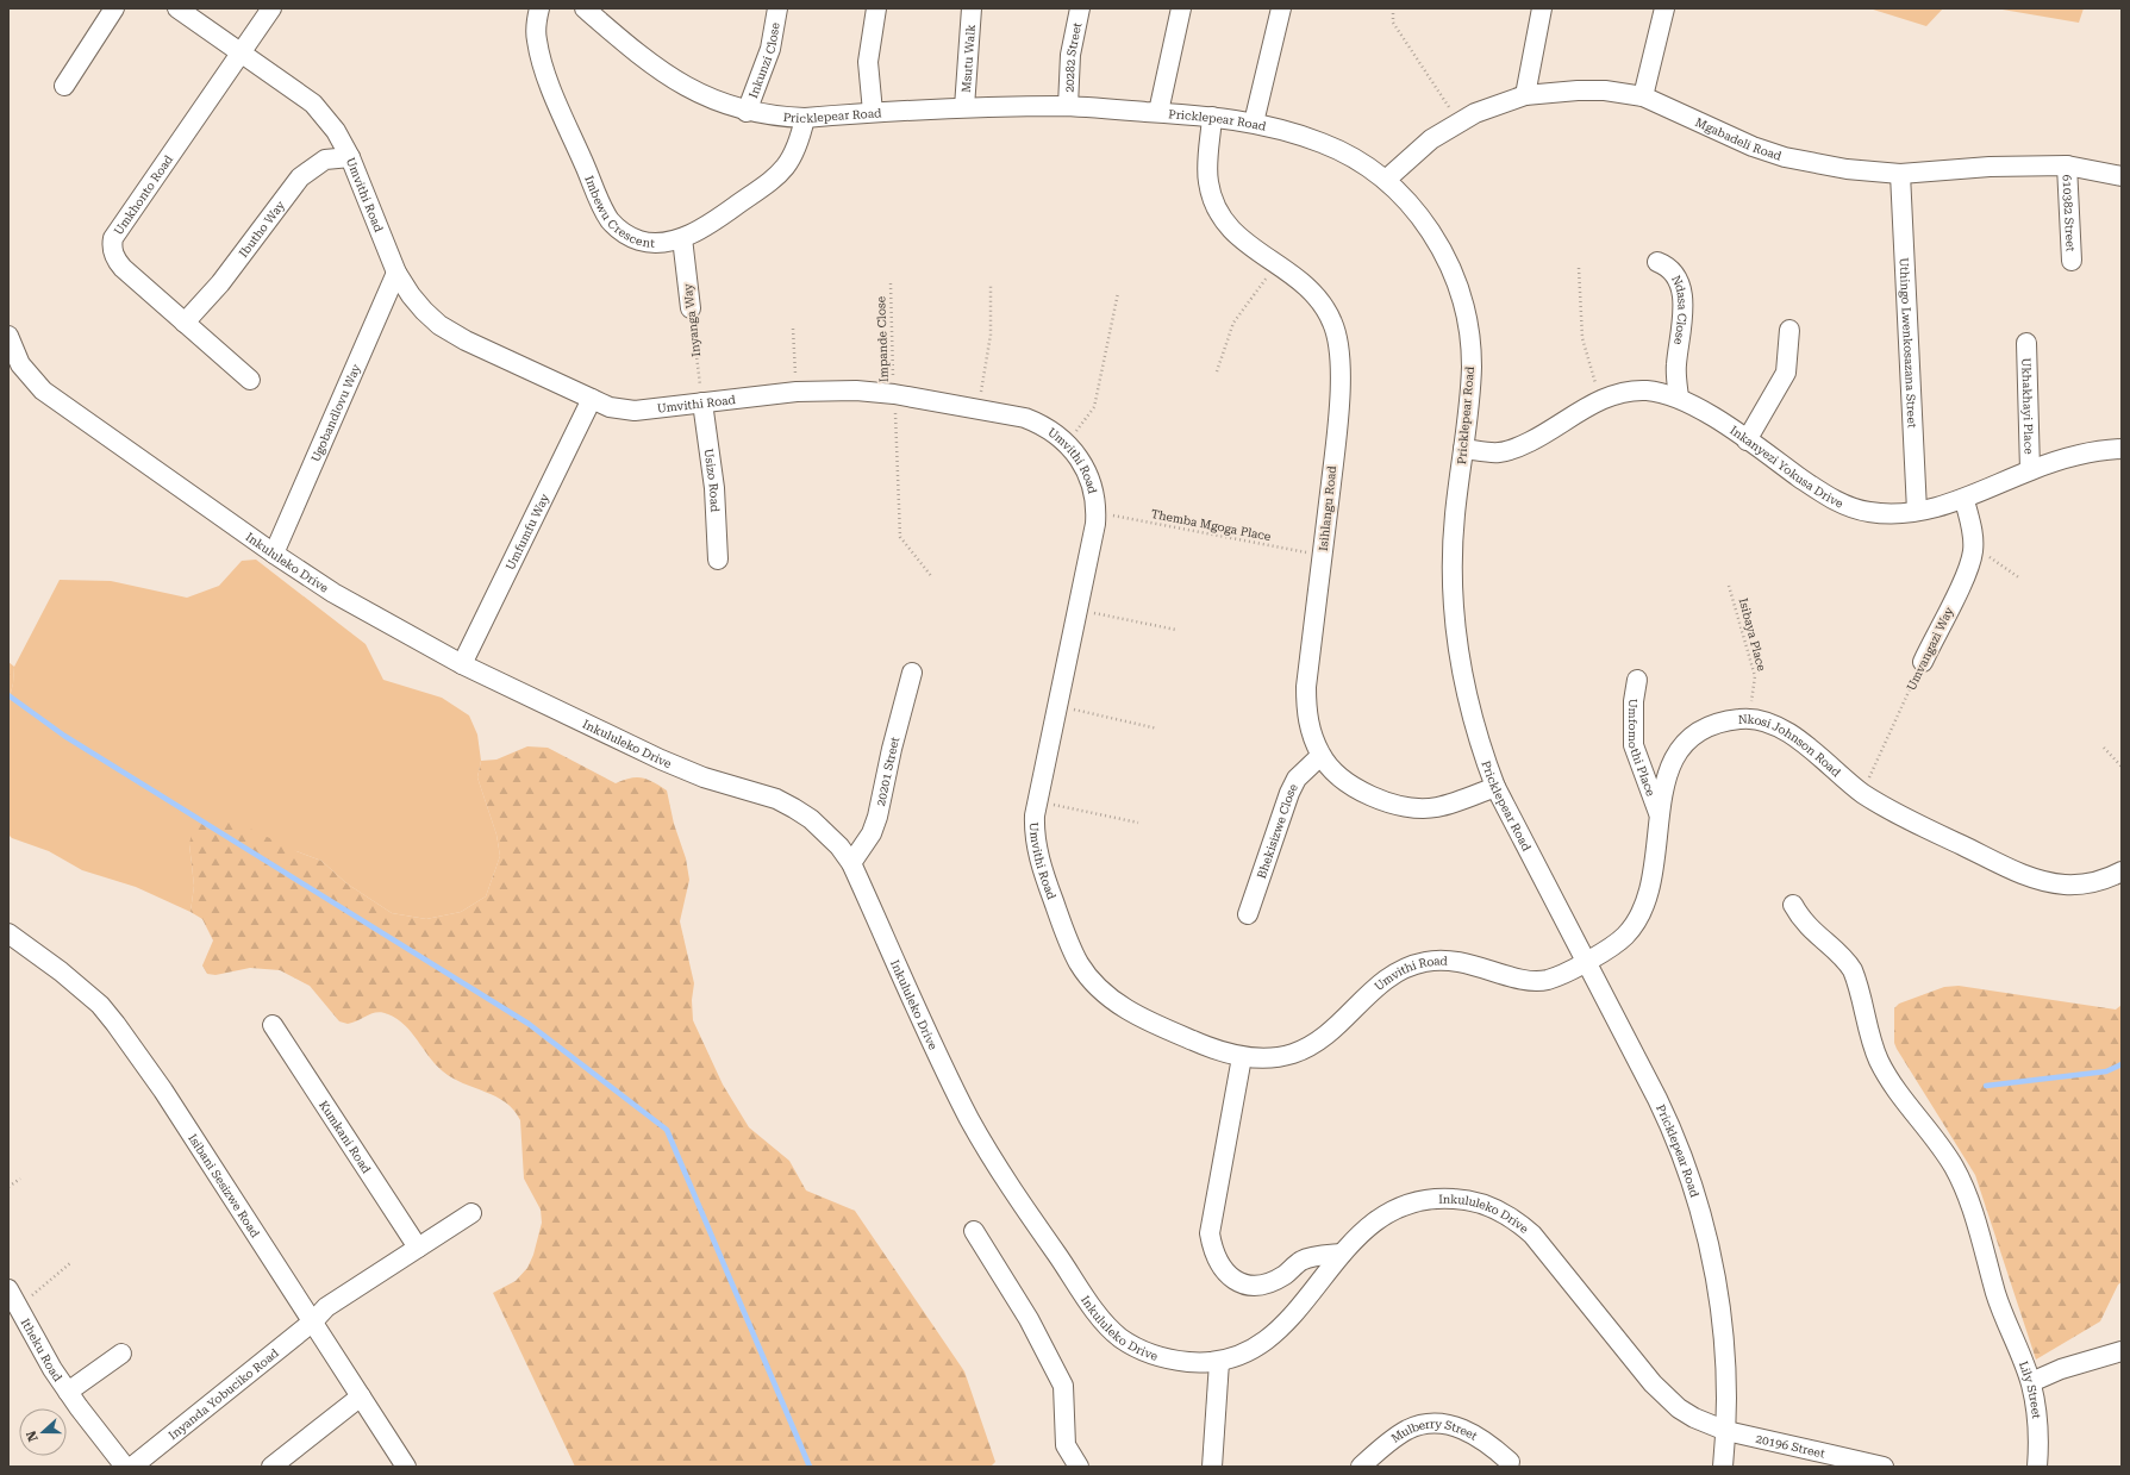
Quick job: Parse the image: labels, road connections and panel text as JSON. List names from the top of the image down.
{
  "streets": {
    "street": [
      "20282 Street",
      "Msutu Walk",
      "Inkunzi Close",
      "Pricklepear Road",
      "Mgabadeli Road",
      "Umvithi Road",
      "Umkhonto Road",
      "Imbewu Crescent",
      "610382 Street",
      "Ibutho Way",
      "Ndasa Close",
      "Inyanga Way",
      "Uthingo Lwenkosazana Street",
      "Ukhakhayi Place",
      "Ugobandlovu Way",
      "Inkanyezi Yokusa Drive",
      "Usizo Road",
      "Isihlangu Road",
      "Umfumfu Way",
      "Inkululeko Drive",
      "Umvangazi Way",
      "Umfomothi Place",
      "Nkosi Johnson Road",
      "20201 Street",
      "Bhekisizwe Close",
      "Kumkani Road",
      "Isibani Sesizwe Road",
      "Itheku Road",
      "Lily Street",
      "Inyanda Yobuciko Road",
      "Mulberry Street",
      "20196 Street"
    ],
    "path": ["Impande Close", "Themba Mgoga Place", "Isibaya Place"]
  },
  "crossings": [
    ["20282 Street", "Pricklepear Road"],
    ["Msutu Walk", "Pricklepear Road"],
    ["Inkunzi Close", "Pricklepear Road"],
    ["Pricklepear Road", "Mgabadeli Road"],
    ["Pricklepear Road", "Umvithi Road"],
    ["Pricklepear Road", "Imbewu Crescent"],
    ["Pricklepear Road", "Inkanyezi Yokusa Drive"],
    ["Pricklepear Road", "Isihlangu Road"],
    ["Pricklepear Road", "Inkululeko Drive"],
    ["Pricklepear Road", "Nkosi Johnson Road"],
    ["Pricklepear Road", "20196 Street"],
    ["Mgabadeli Road", "610382 Street"],
    ["Mgabadeli Road", "Uthingo Lwenkosazana Street"],
    ["Umvithi Road", "Umkhonto Road"],
    ["Umvithi Road", "Ibutho Way"],
    ["Umvithi Road", "Inyanga Way"],
    ["Umvithi Road", "Impande Close"],
    ["Umvithi Road", "Ugobandlovu Way"],
    ["Umvithi Road", "Usizo Road"],
    ["Umvithi Road", "Themba Mgoga Place"],
    ["Umvithi Road", "Umfumfu Way"],
    ["Umvithi Road", "Nkosi Johnson Road"],
    ["Umkhonto Road", "Ibutho Way"],
    ["Imbewu Crescent", "Inyanga Way"],
    ["Ndasa Close", "Inkanyezi Yokusa Drive"],
    ["Inyanga Way", "Usizo Road"],
    ["Uthingo Lwenkosazana Street", "Inkanyezi Yokusa Drive"],
    ["Ukhakhayi Place", "Inkanyezi Yokusa Drive"],
    ["Ugobandlovu Way", "Inkululeko Drive"],
    ["Inkanyezi Yokusa Drive", "Umvangazi Way"],
    ["Isihlangu Road", "Themba Mgoga Place"],
    ["Isihlangu Road", "Bhekisizwe Close"],
    ["Umfumfu Way", "Inkululeko Drive"],
    ["Inkululeko Drive", "20201 Street"],
    ["Inkululeko Drive", "20196 Street"],
    ["Isibaya Place", "Nkosi Johnson Road"],
    ["Umvangazi Way", "Nkosi Johnson Road"],
    ["Umfomothi Place", "Nkosi Johnson Road"],
    ["Isibani Sesizwe Road", "Inyanda Yobuciko Road"]
  ],
  "north": "left"
}
